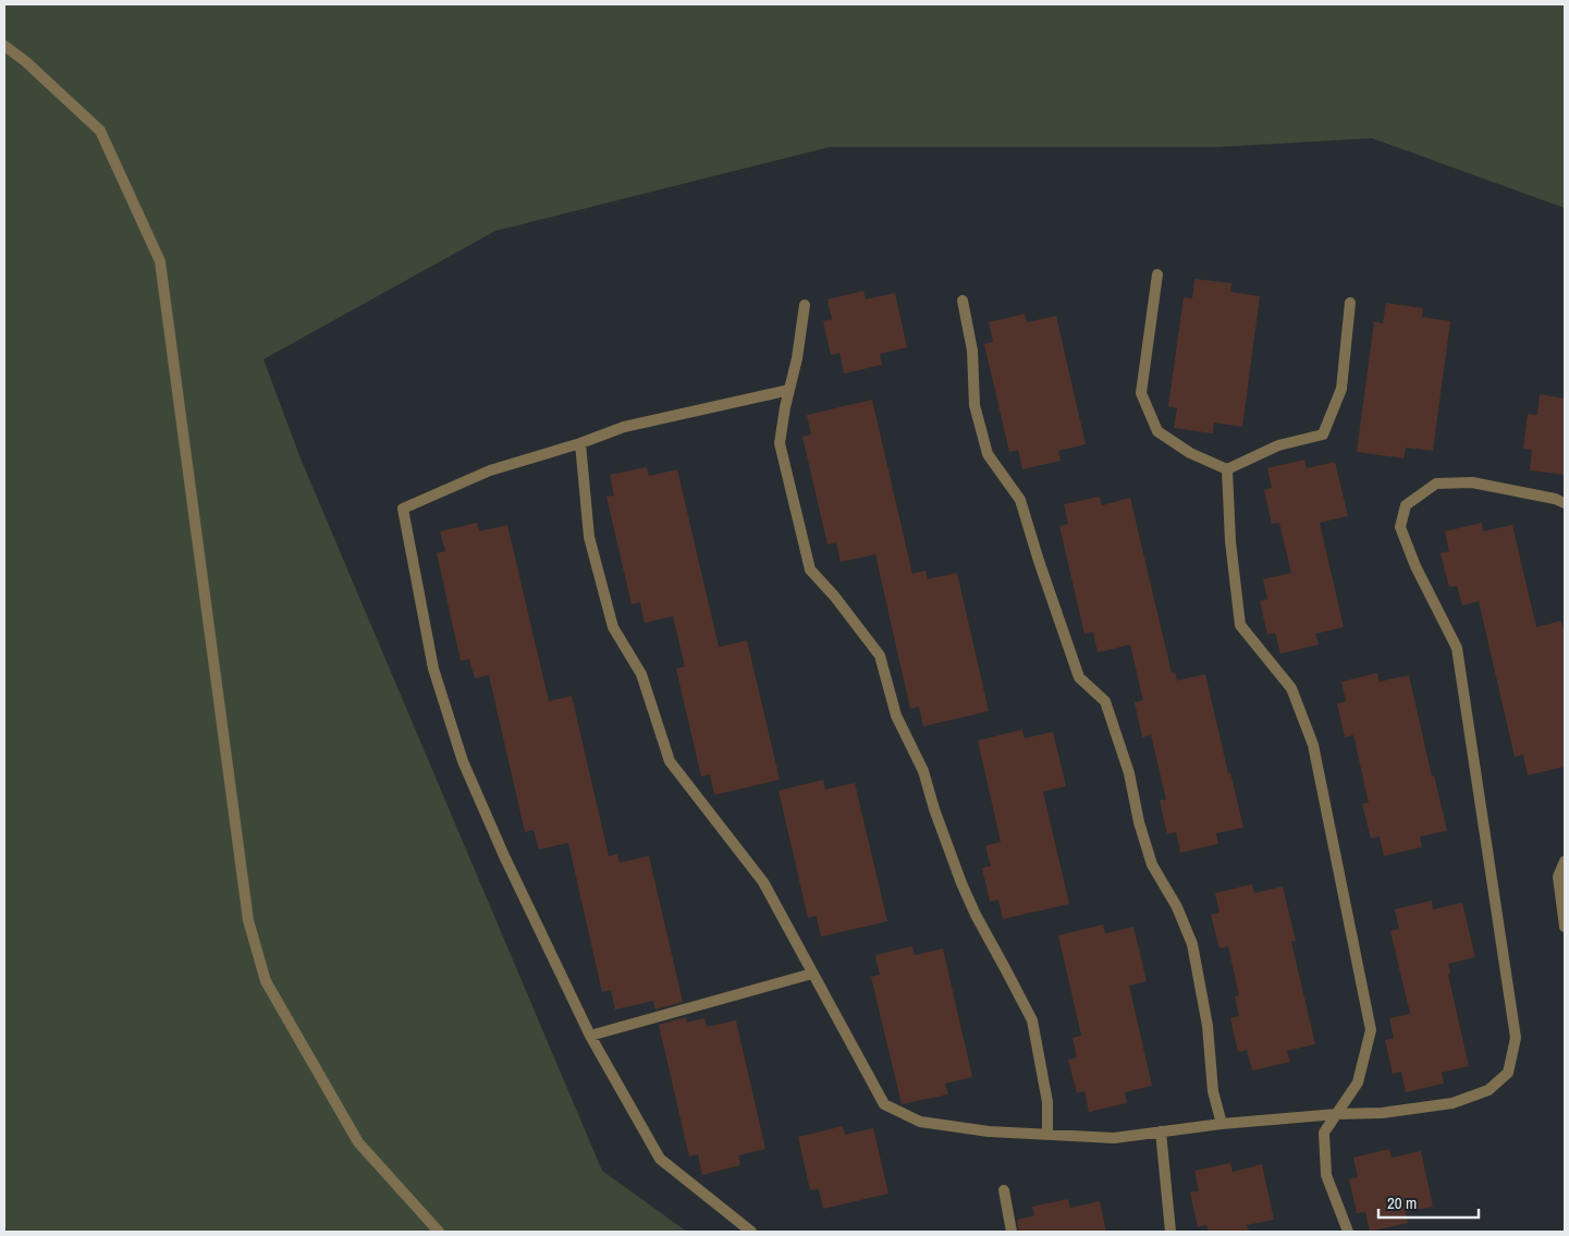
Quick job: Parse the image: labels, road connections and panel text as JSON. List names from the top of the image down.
{
  "scale_bar": "20 m"
}
